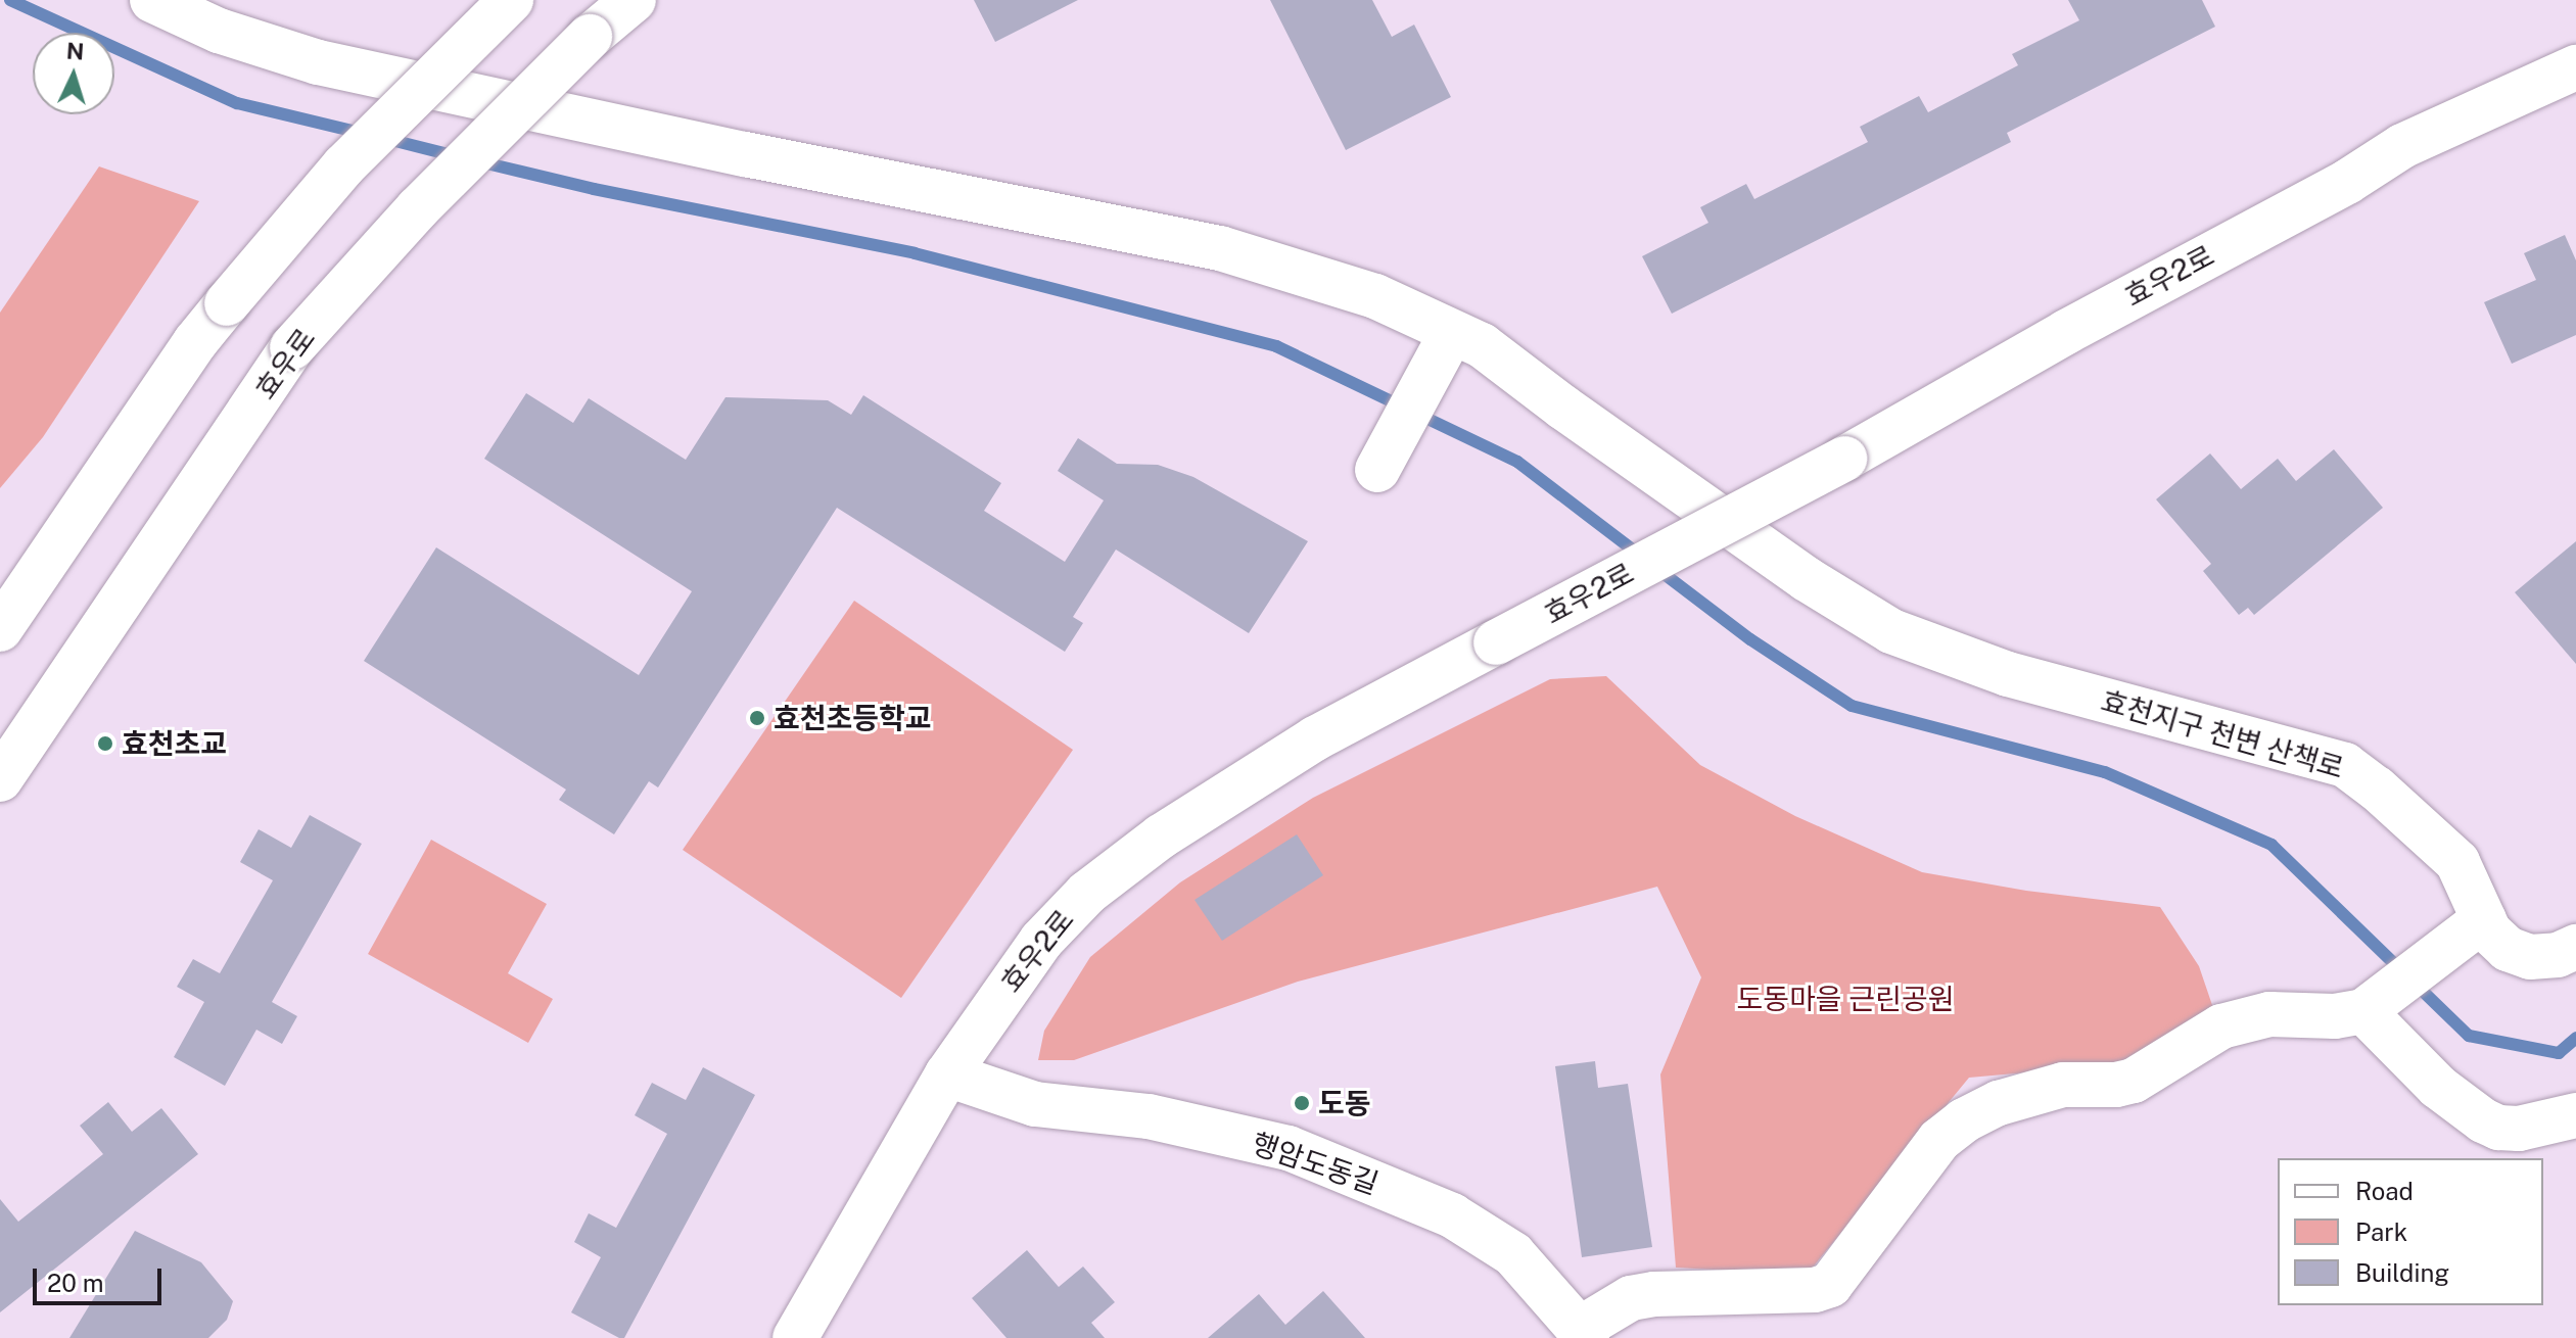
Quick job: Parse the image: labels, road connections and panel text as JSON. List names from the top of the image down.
{
  "streets": {
    "street": [
      "효우2로",
      "효우로",
      "효천지구 천변 산책로",
      "행암도동길"
    ]
  },
  "crossings": [
    ["효우2로", "행암도동길"]
  ],
  "parks": ["도동마을 근린공원"],
  "places": ["효천초등학교", "효천초교", "도동"],
  "legend": ["Road", "Park", "Building"],
  "scale_bar": "20 m",
  "north": "top"
}
